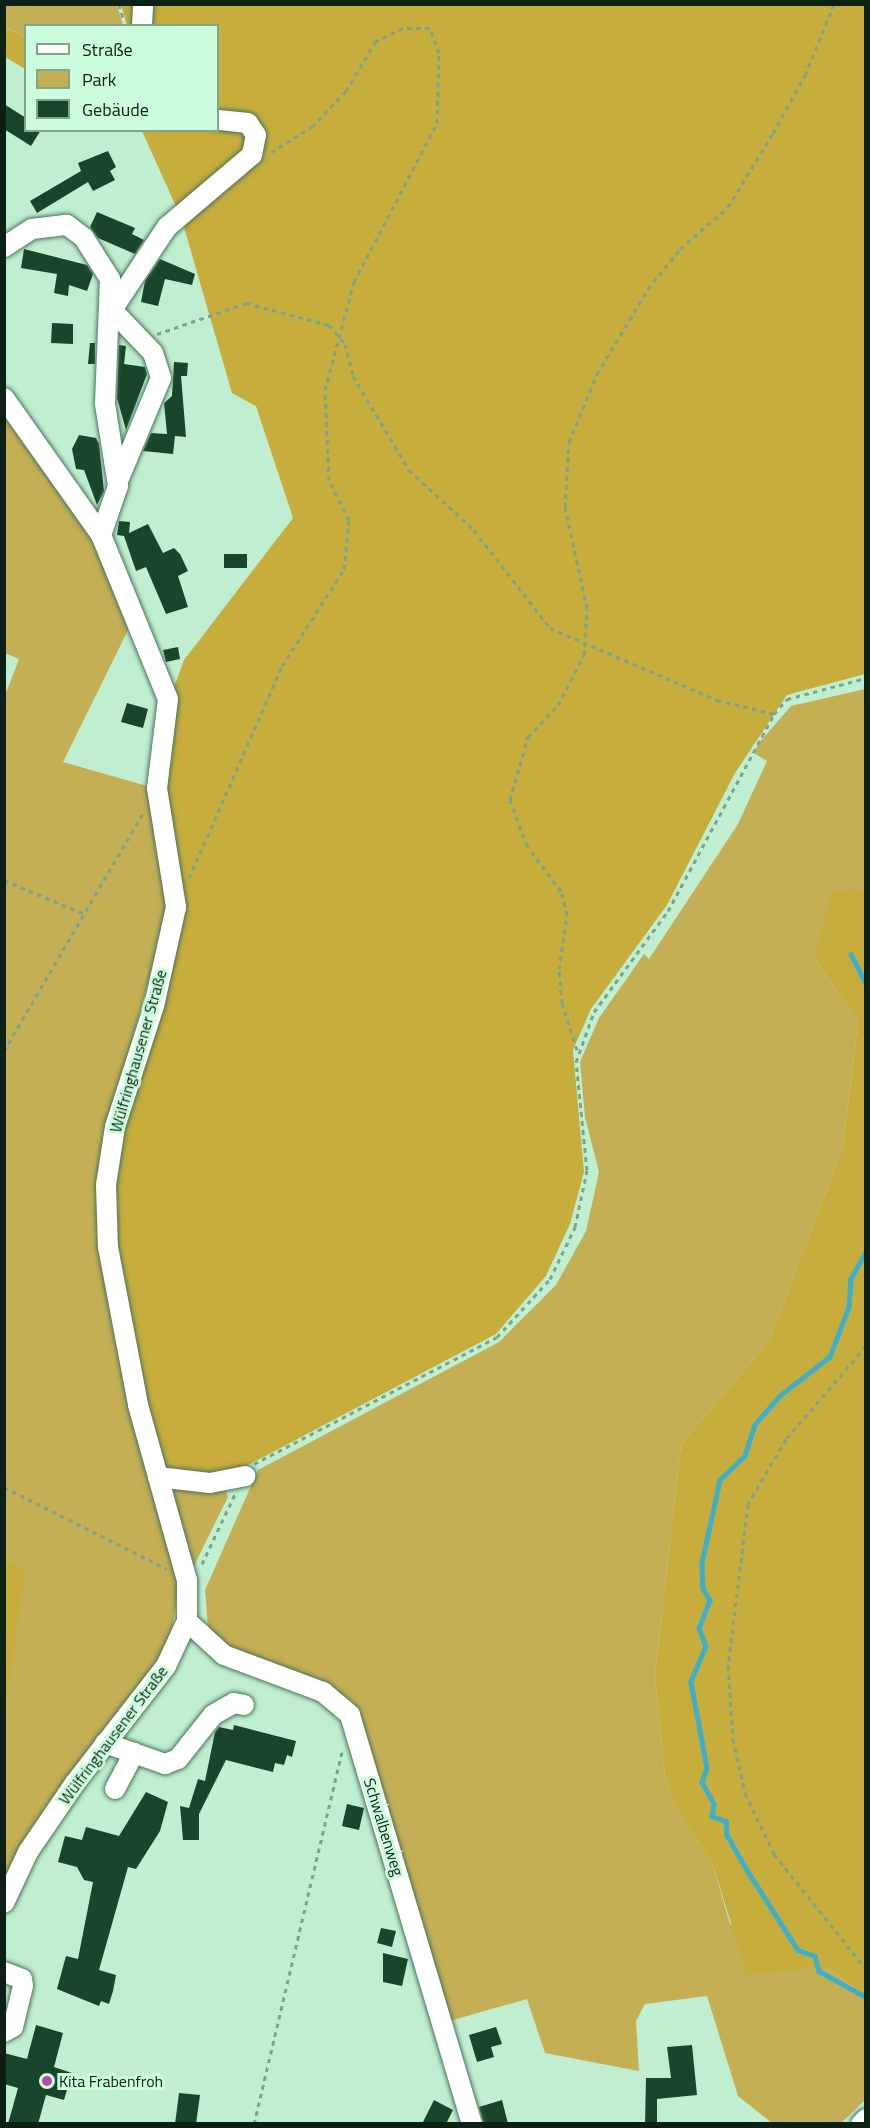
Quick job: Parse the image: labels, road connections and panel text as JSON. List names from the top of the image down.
{
  "streets": {
    "street": ["Wülfringhausener Straße", "Schwalbenweg"]
  },
  "crossings": [
    ["Wülfringhausener Straße", "Schwalbenweg"]
  ],
  "places": ["Kita Frabenfroh"],
  "legend": ["Straße", "Park", "Gebäude"]
}
